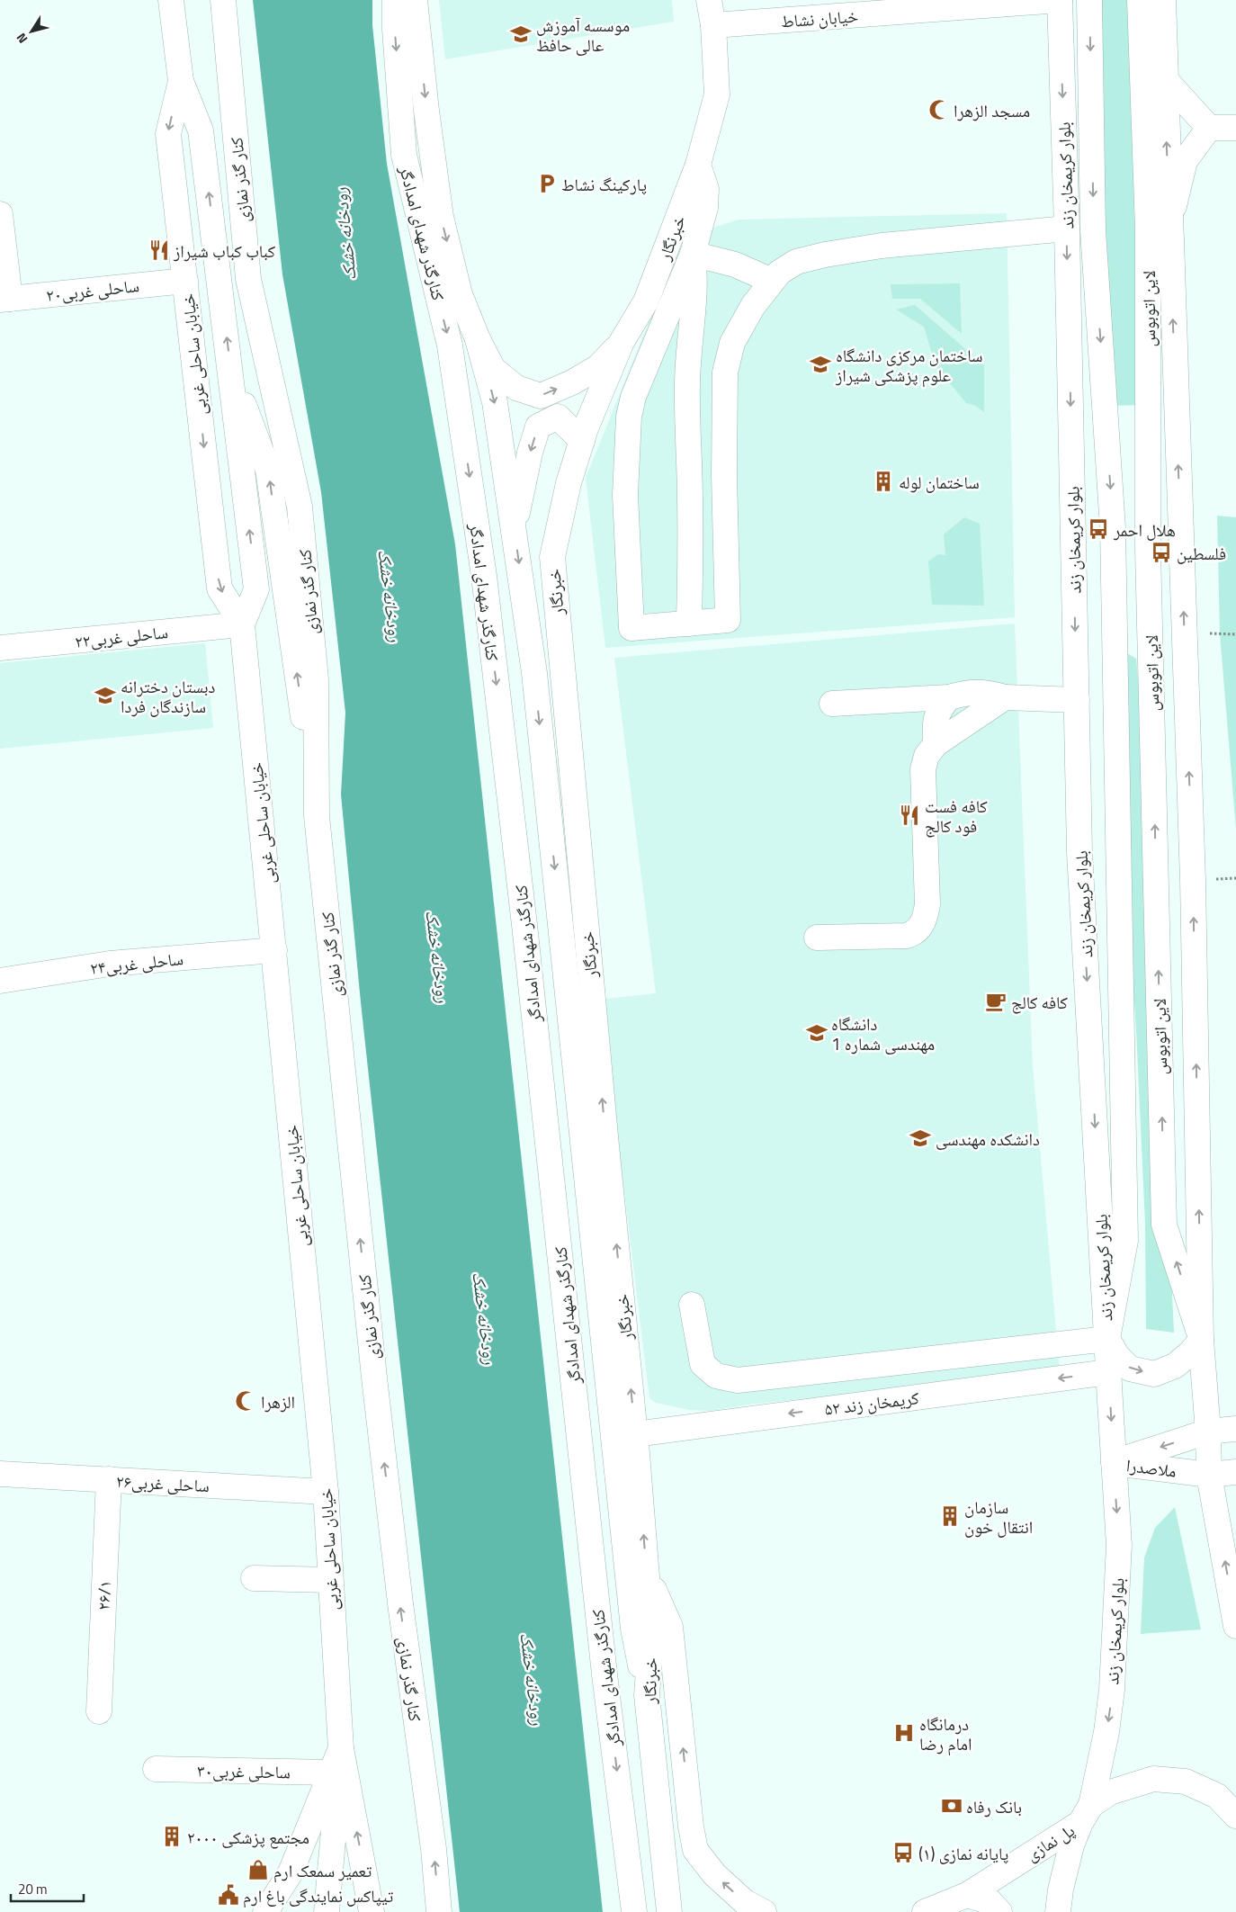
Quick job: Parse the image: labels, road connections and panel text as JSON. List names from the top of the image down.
{
  "streets": {
    "main road": [
      "خیابان نشاط",
      "بلوار کریمخان زند",
      "کنار گذر نمازی",
      "کنارگذر شهدای امدادگر",
      "خبرنگار",
      "ساحلی غربی۲۰",
      "لاین اتوبوس",
      "خیابان ساحلی غربی",
      "ساحلی غربی۲۲",
      "ساحلی غربی۲۴",
      "کریمخان زند ۵۲",
      "ملاصدرا",
      "ساحلی غربی۲۶",
      "۲۶/۱",
      "ساحلی غربی۳۰",
      "پل نمازی"
    ]
  },
  "crossings": [
    ["خیابان نشاط", "بلوار کریمخان زند"],
    ["خیابان نشاط", "خبرنگار"],
    ["بلوار کریمخان زند", "کریمخان زند ۵۲"],
    ["بلوار کریمخان زند", "ملاصدرا"],
    ["بلوار کریمخان زند", "پل نمازی"],
    ["خبرنگار", "کریمخان زند ۵۲"],
    ["ساحلی غربی۲۰", "خیابان ساحلی غربی"],
    ["خیابان ساحلی غربی", "ساحلی غربی۲۲"],
    ["خیابان ساحلی غربی", "ساحلی غربی۲۴"],
    ["خیابان ساحلی غربی", "ساحلی غربی۲۶"],
    ["ساحلی غربی۲۶", "۲۶/۱"]
  ],
  "one_way": ["کنار گذر نمازی", "کریمخان زند ۵۲"],
  "water": ["رودخانه خشک"],
  "places": {
    "school or university": [
      "موسسه آموزش عالی حافظ",
      "ساختمان مرکزی دانشگاه علوم پزشکی شیراز",
      "دبستان دخترانه سازندگان فردا",
      "دانشگاه مهندسی شماره 1",
      "دانشکده مهندسی"
    ],
    "mosque": ["مسجد الزهرا", "الزهرا"],
    "parking": ["پارکینگ نشاط"],
    "restaurant": ["کباب کباب شیراز", "کافه فست فود کالج"],
    "building": ["ساختمان لوله", "سازمان انتقال خون", "مجتمع پزشکی ۲۰۰۰"],
    "bus stop": ["هلال احمر", "فلسطین", "پایانه نمازی (۱)"],
    "cafe": ["کافه کالج"],
    "hospital": ["درمانگاه امام رضا"],
    "bank": ["بانک رفاه"],
    "shop": ["تعمیر سمعک ارم"],
    "public building": ["تیپاکس نمایندگی باغ ارم"]
  },
  "scale_bar": "20 m",
  "north": "bottom left"
}
